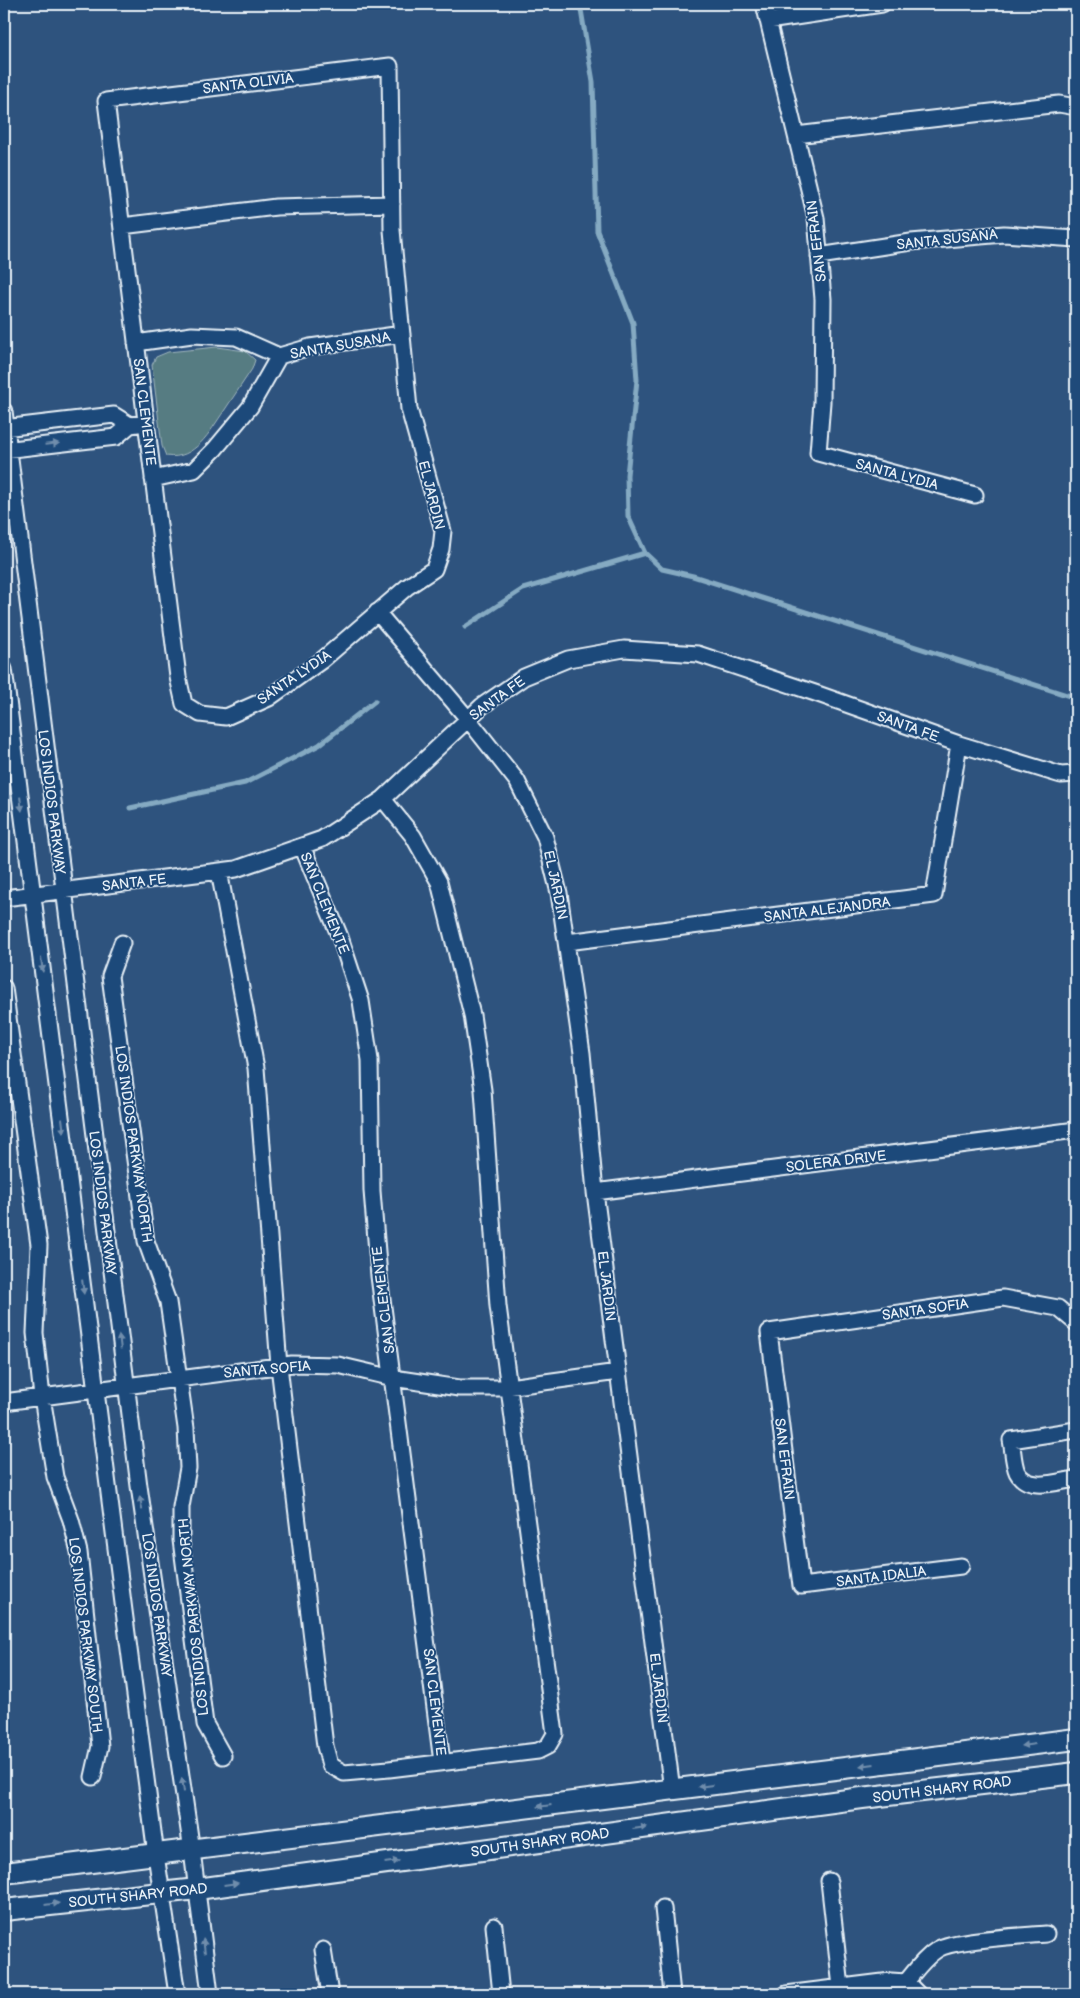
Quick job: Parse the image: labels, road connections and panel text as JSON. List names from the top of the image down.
{
  "streets": {
    "main road": ["SOUTH SHARY ROAD"],
    "street": [
      "SANTA OLIVIA",
      "SANTA SUSANA",
      "SAN EFRAIN",
      "SAN CLEMENTE",
      "SANTA LYDIA",
      "EL JARDIN",
      "SANTA FE",
      "LOS INDIOS PARKWAY",
      "SANTA ALEJANDRA",
      "LOS INDIOS PARKWAY NORTH",
      "SOLERA DRIVE",
      "SANTA SOFIA",
      "SANTA IDALIA",
      "LOS INDIOS PARKWAY SOUTH"
    ]
  },
  "crossings": [
    ["SANTA OLIVIA", "SAN CLEMENTE"],
    ["SANTA OLIVIA", "EL JARDIN"],
    ["SANTA SUSANA", "SAN EFRAIN"],
    ["SANTA SUSANA", "SAN CLEMENTE"],
    ["SANTA SUSANA", "EL JARDIN"],
    ["SAN EFRAIN", "SANTA LYDIA"],
    ["SAN EFRAIN", "SANTA SOFIA"],
    ["SAN EFRAIN", "SANTA IDALIA"],
    ["SAN CLEMENTE", "SANTA LYDIA"],
    ["SAN CLEMENTE", "SANTA FE"],
    ["SAN CLEMENTE", "SANTA SOFIA"],
    ["SANTA LYDIA", "EL JARDIN"],
    ["EL JARDIN", "SANTA FE"],
    ["EL JARDIN", "SANTA ALEJANDRA"],
    ["EL JARDIN", "SOLERA DRIVE"],
    ["EL JARDIN", "SANTA SOFIA"],
    ["SANTA FE", "LOS INDIOS PARKWAY"],
    ["SANTA FE", "SANTA ALEJANDRA"],
    ["LOS INDIOS PARKWAY", "SANTA SOFIA"],
    ["LOS INDIOS PARKWAY", "SOUTH SHARY ROAD"],
    ["LOS INDIOS PARKWAY NORTH", "SANTA SOFIA"],
    ["SANTA SOFIA", "LOS INDIOS PARKWAY SOUTH"]
  ]
}
